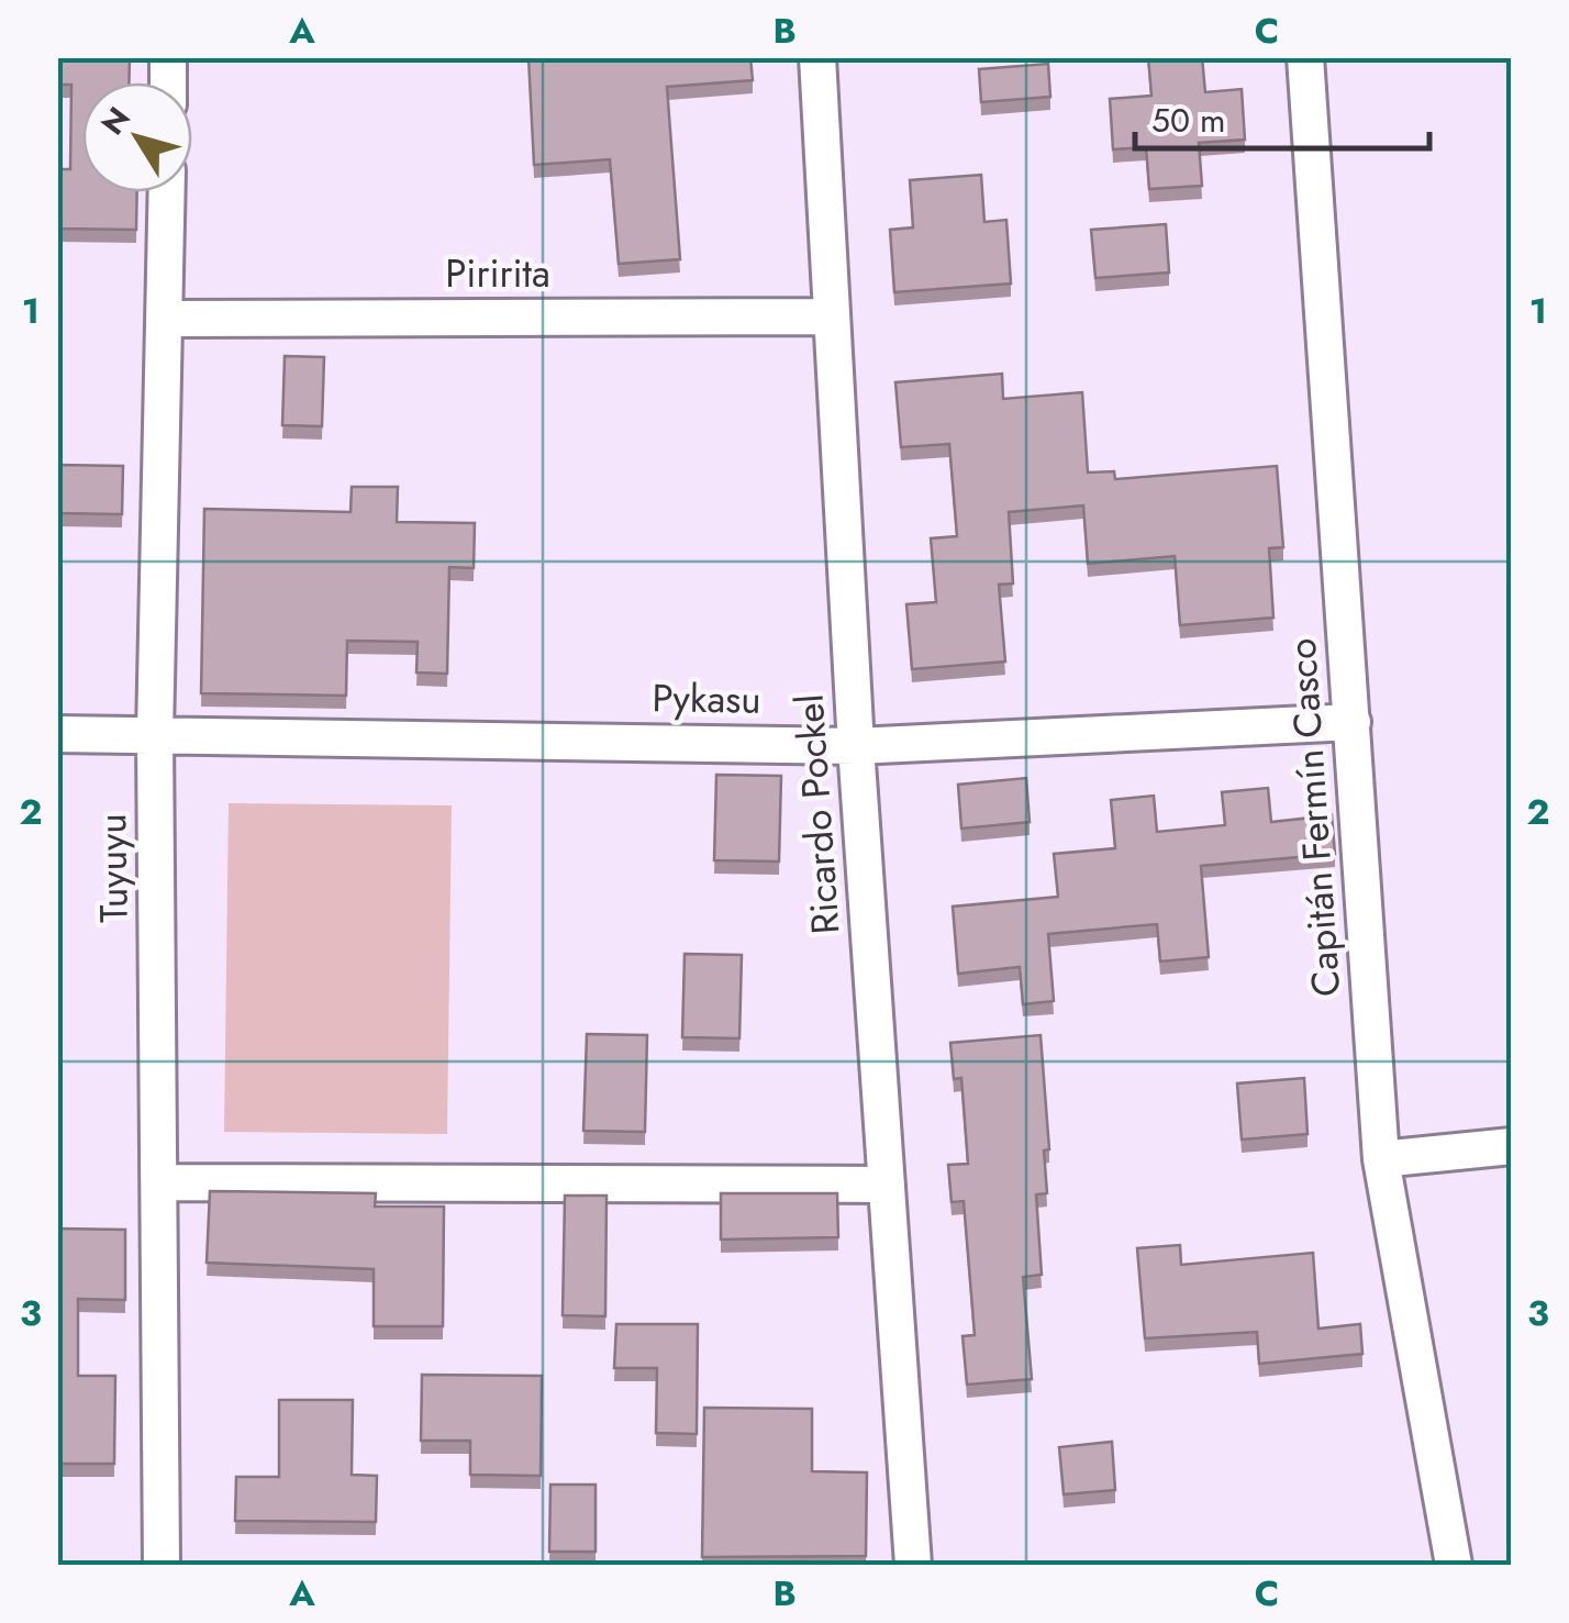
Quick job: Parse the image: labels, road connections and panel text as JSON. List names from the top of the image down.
{
  "streets": {
    "street": [
      "Piririta",
      "Pykasu",
      "Ricardo Pockel",
      "Capitán Fermín Casco",
      "Tuyuyu"
    ]
  },
  "crossings": [
    ["Piririta", "Ricardo Pockel"],
    ["Piririta", "Tuyuyu"],
    ["Pykasu", "Ricardo Pockel"],
    ["Pykasu", "Capitán Fermín Casco"],
    ["Pykasu", "Tuyuyu"]
  ],
  "scale_bar": "50 m",
  "north": "top left",
  "grid": {
    "columns": ["A", "B", "C"],
    "rows": ["1", "2", "3"]
  }
}
